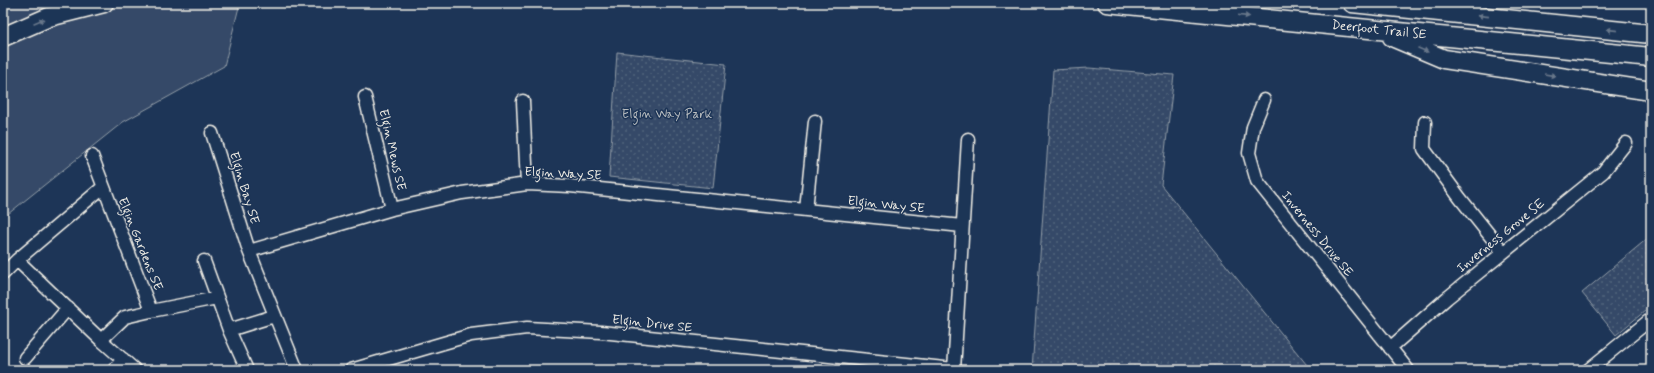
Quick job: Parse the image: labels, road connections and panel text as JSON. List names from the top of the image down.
{
  "streets": {
    "highway": ["Deerfoot Trail SE"],
    "street": [
      "Elgin Mews SE",
      "Elgin Way SE",
      "Elgin Bay SE",
      "Inverness Drive SE",
      "Inverness Grove SE",
      "Elgin Gardens SE",
      "Elgin Drive SE"
    ]
  },
  "crossings": [
    ["Elgin Mews SE", "Elgin Way SE"],
    ["Elgin Way SE", "Elgin Bay SE"],
    ["Inverness Drive SE", "Inverness Grove SE"]
  ],
  "parks": ["Elgin Way Park"]
}
